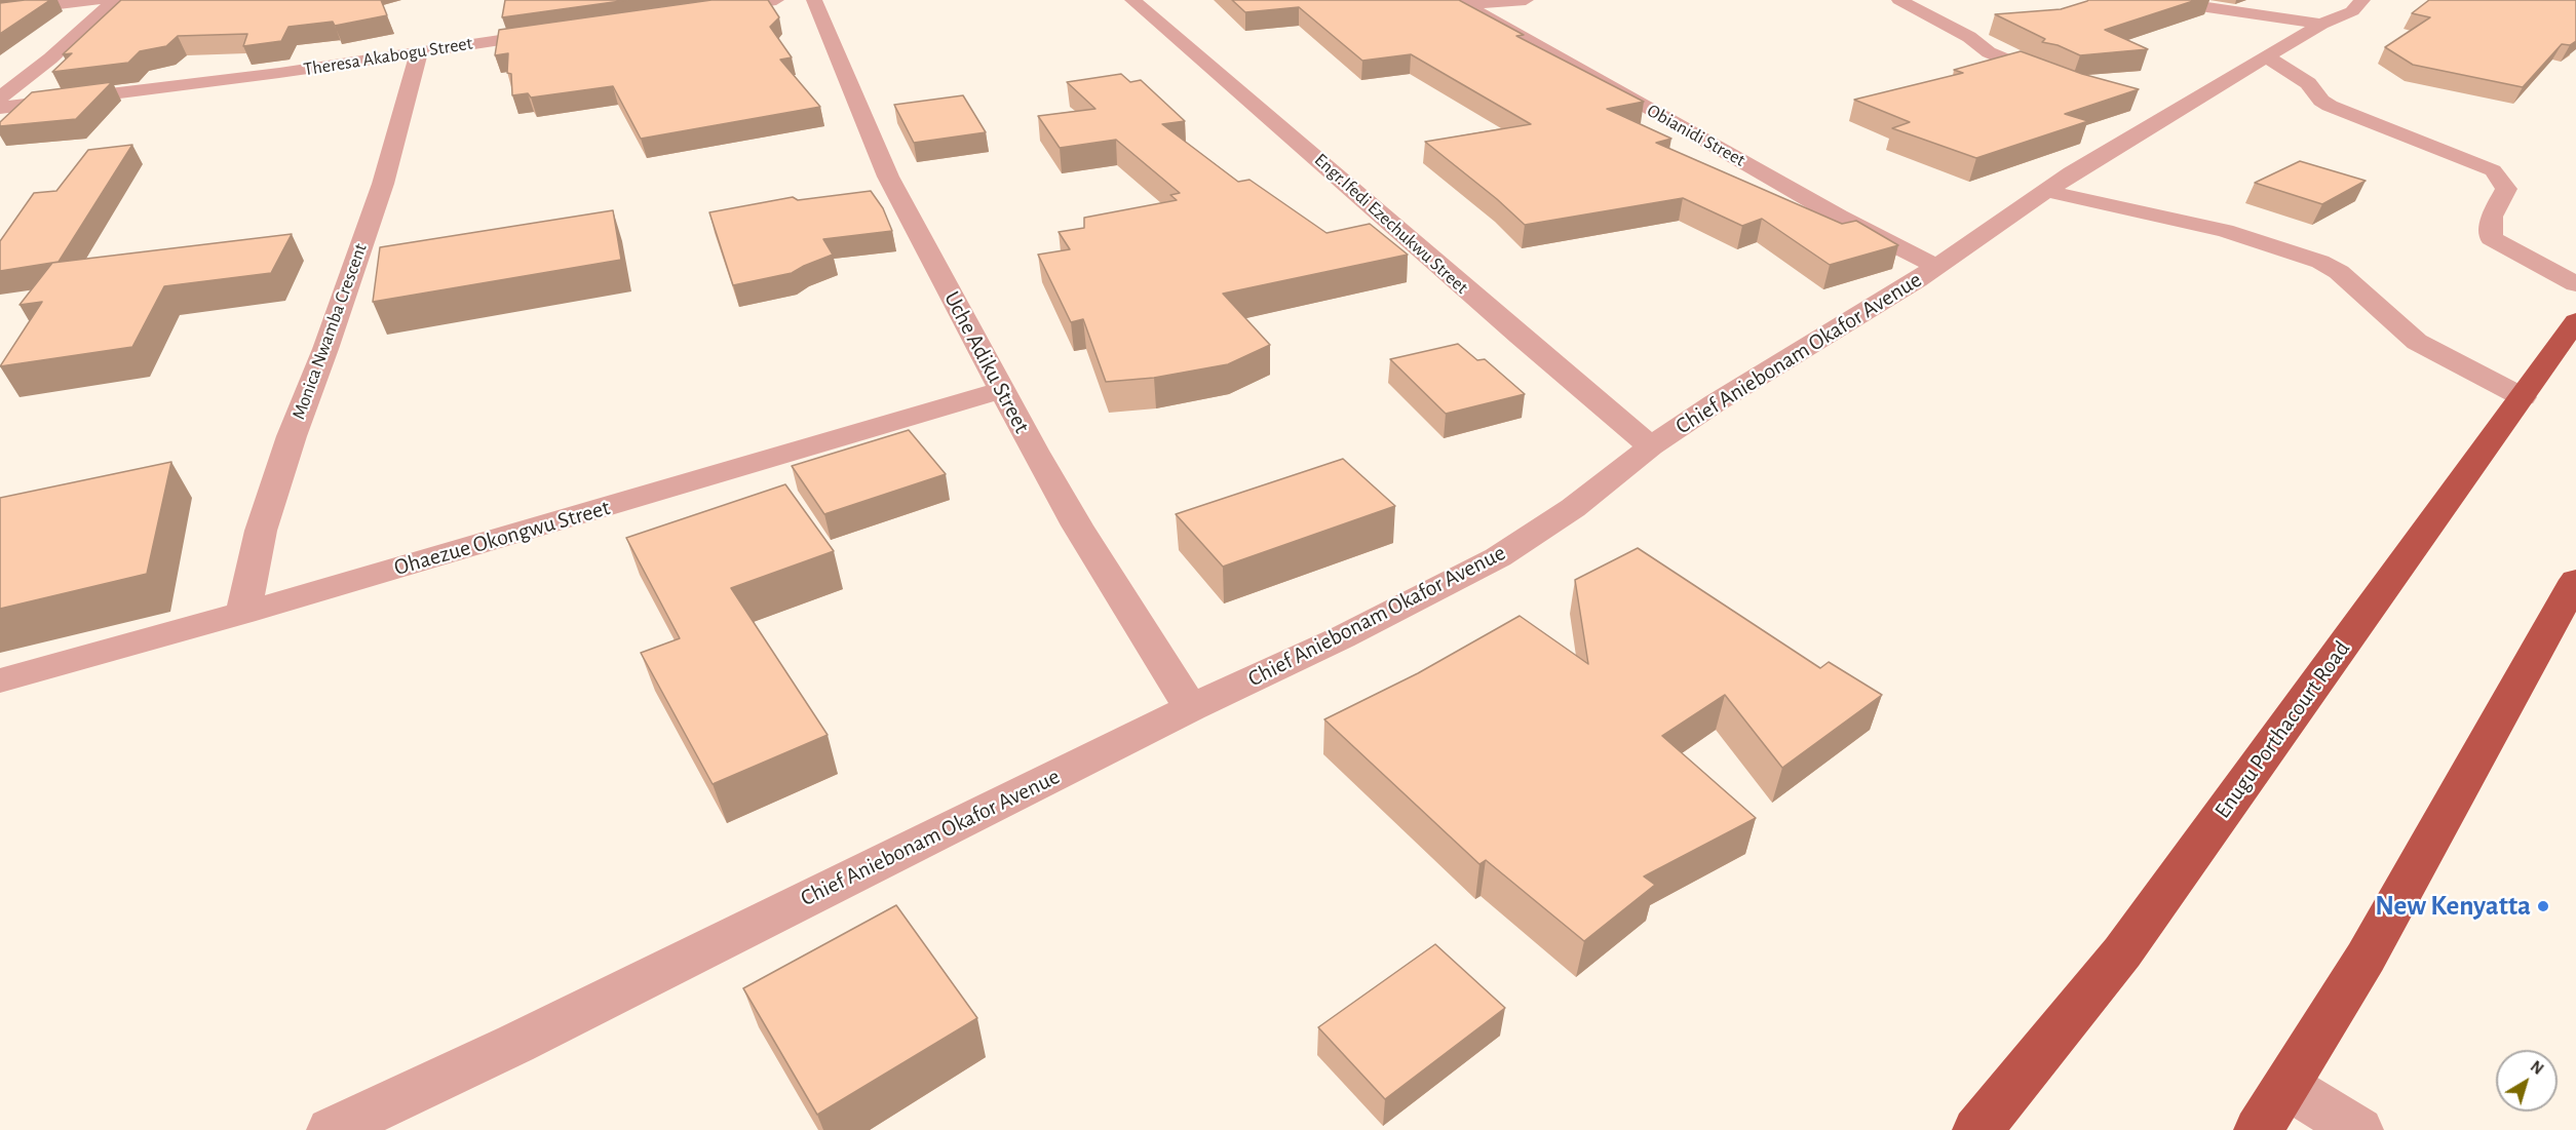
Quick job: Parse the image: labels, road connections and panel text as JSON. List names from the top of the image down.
{
  "streets": {
    "highway": ["Enugu Porthacourt Road"],
    "street": [
      "Theresa Akabogu Street",
      "Obianidi Street",
      "Engr.Ifedi Ezechukwu Street",
      "Monica Nwamba Crescent",
      "Chief Aniebonam Okafor Avenue",
      "Uche Adiku Street",
      "Ohaezue Okongwu Street"
    ]
  },
  "crossings": [
    ["Theresa Akabogu Street", "Monica Nwamba Crescent"],
    ["Obianidi Street", "Chief Aniebonam Okafor Avenue"],
    ["Engr.Ifedi Ezechukwu Street", "Chief Aniebonam Okafor Avenue"],
    ["Monica Nwamba Crescent", "Ohaezue Okongwu Street"],
    ["Chief Aniebonam Okafor Avenue", "Uche Adiku Street"],
    ["Uche Adiku Street", "Ohaezue Okongwu Street"]
  ],
  "places": ["New Kenyatta"],
  "north": "top right"
}
